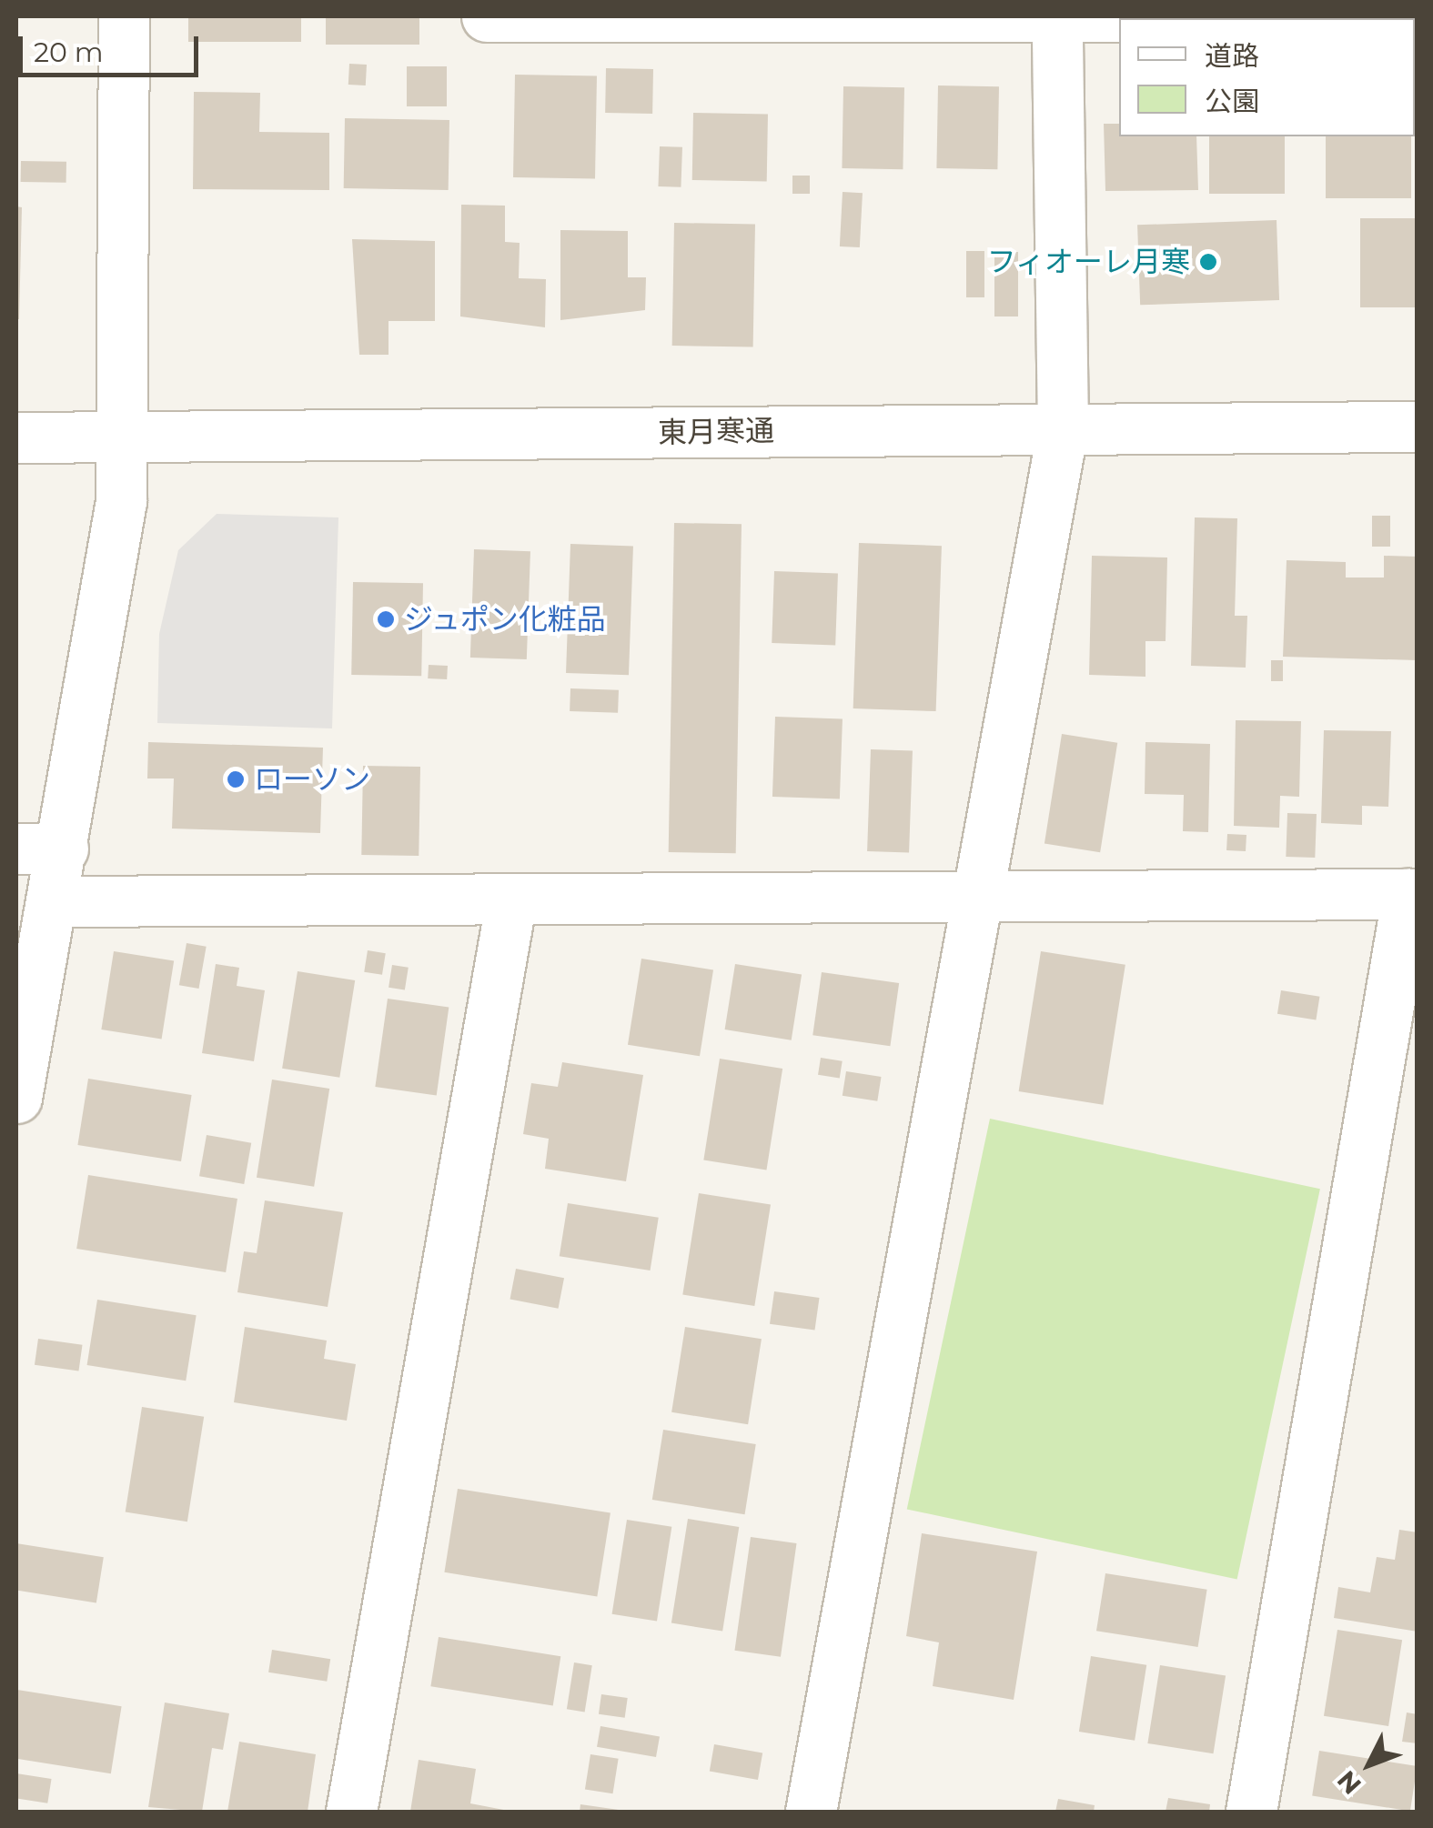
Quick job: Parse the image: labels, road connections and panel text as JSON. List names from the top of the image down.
{
  "streets": {
    "street": ["東月寒通"]
  },
  "places": ["フィオーレ月寒", "ジュポン化粧品", "ローソン"],
  "legend": ["道路", "公園"],
  "scale_bar": "20 m",
  "north": "bottom left"
}
